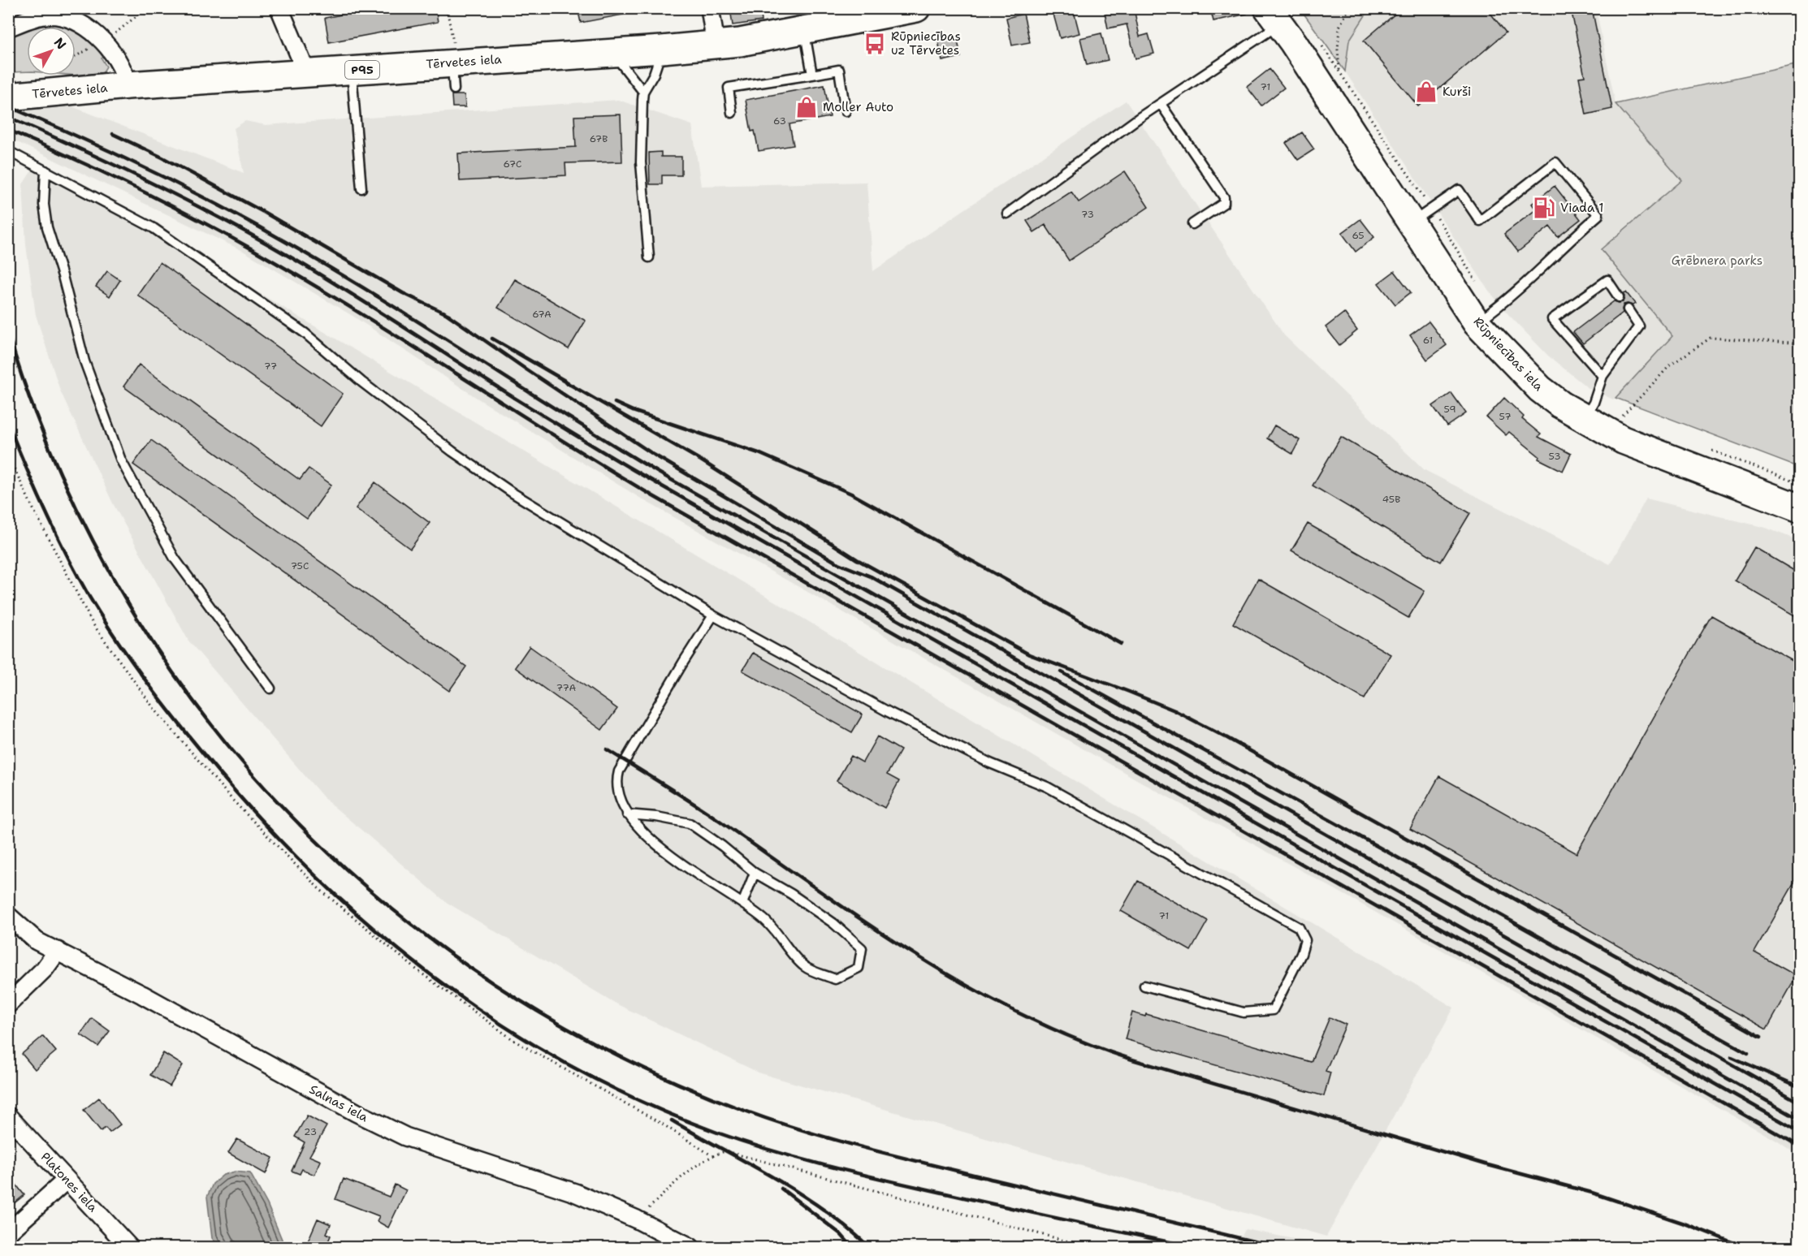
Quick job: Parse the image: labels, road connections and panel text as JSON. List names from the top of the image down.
{
  "streets": {
    "main road": ["Tērvetes iela", "P95", "Rūpniecības iela"],
    "street": ["Salnas iela", "Platones iela"]
  },
  "parks": ["Grēbnera parks"],
  "places": {
    "bus stop": ["Rūpniecības uz Tērvetes"],
    "shop": ["Kurši", "Moller Auto"],
    "fuel station": ["Viada 1"]
  },
  "house_numbers": [
    "71",
    "63",
    "67B",
    "67C",
    "73",
    "65",
    "67A",
    "61",
    "77",
    "59",
    "57",
    "53",
    "45B",
    "75C",
    "77A",
    "71",
    "23"
  ],
  "north": "top right"
}
